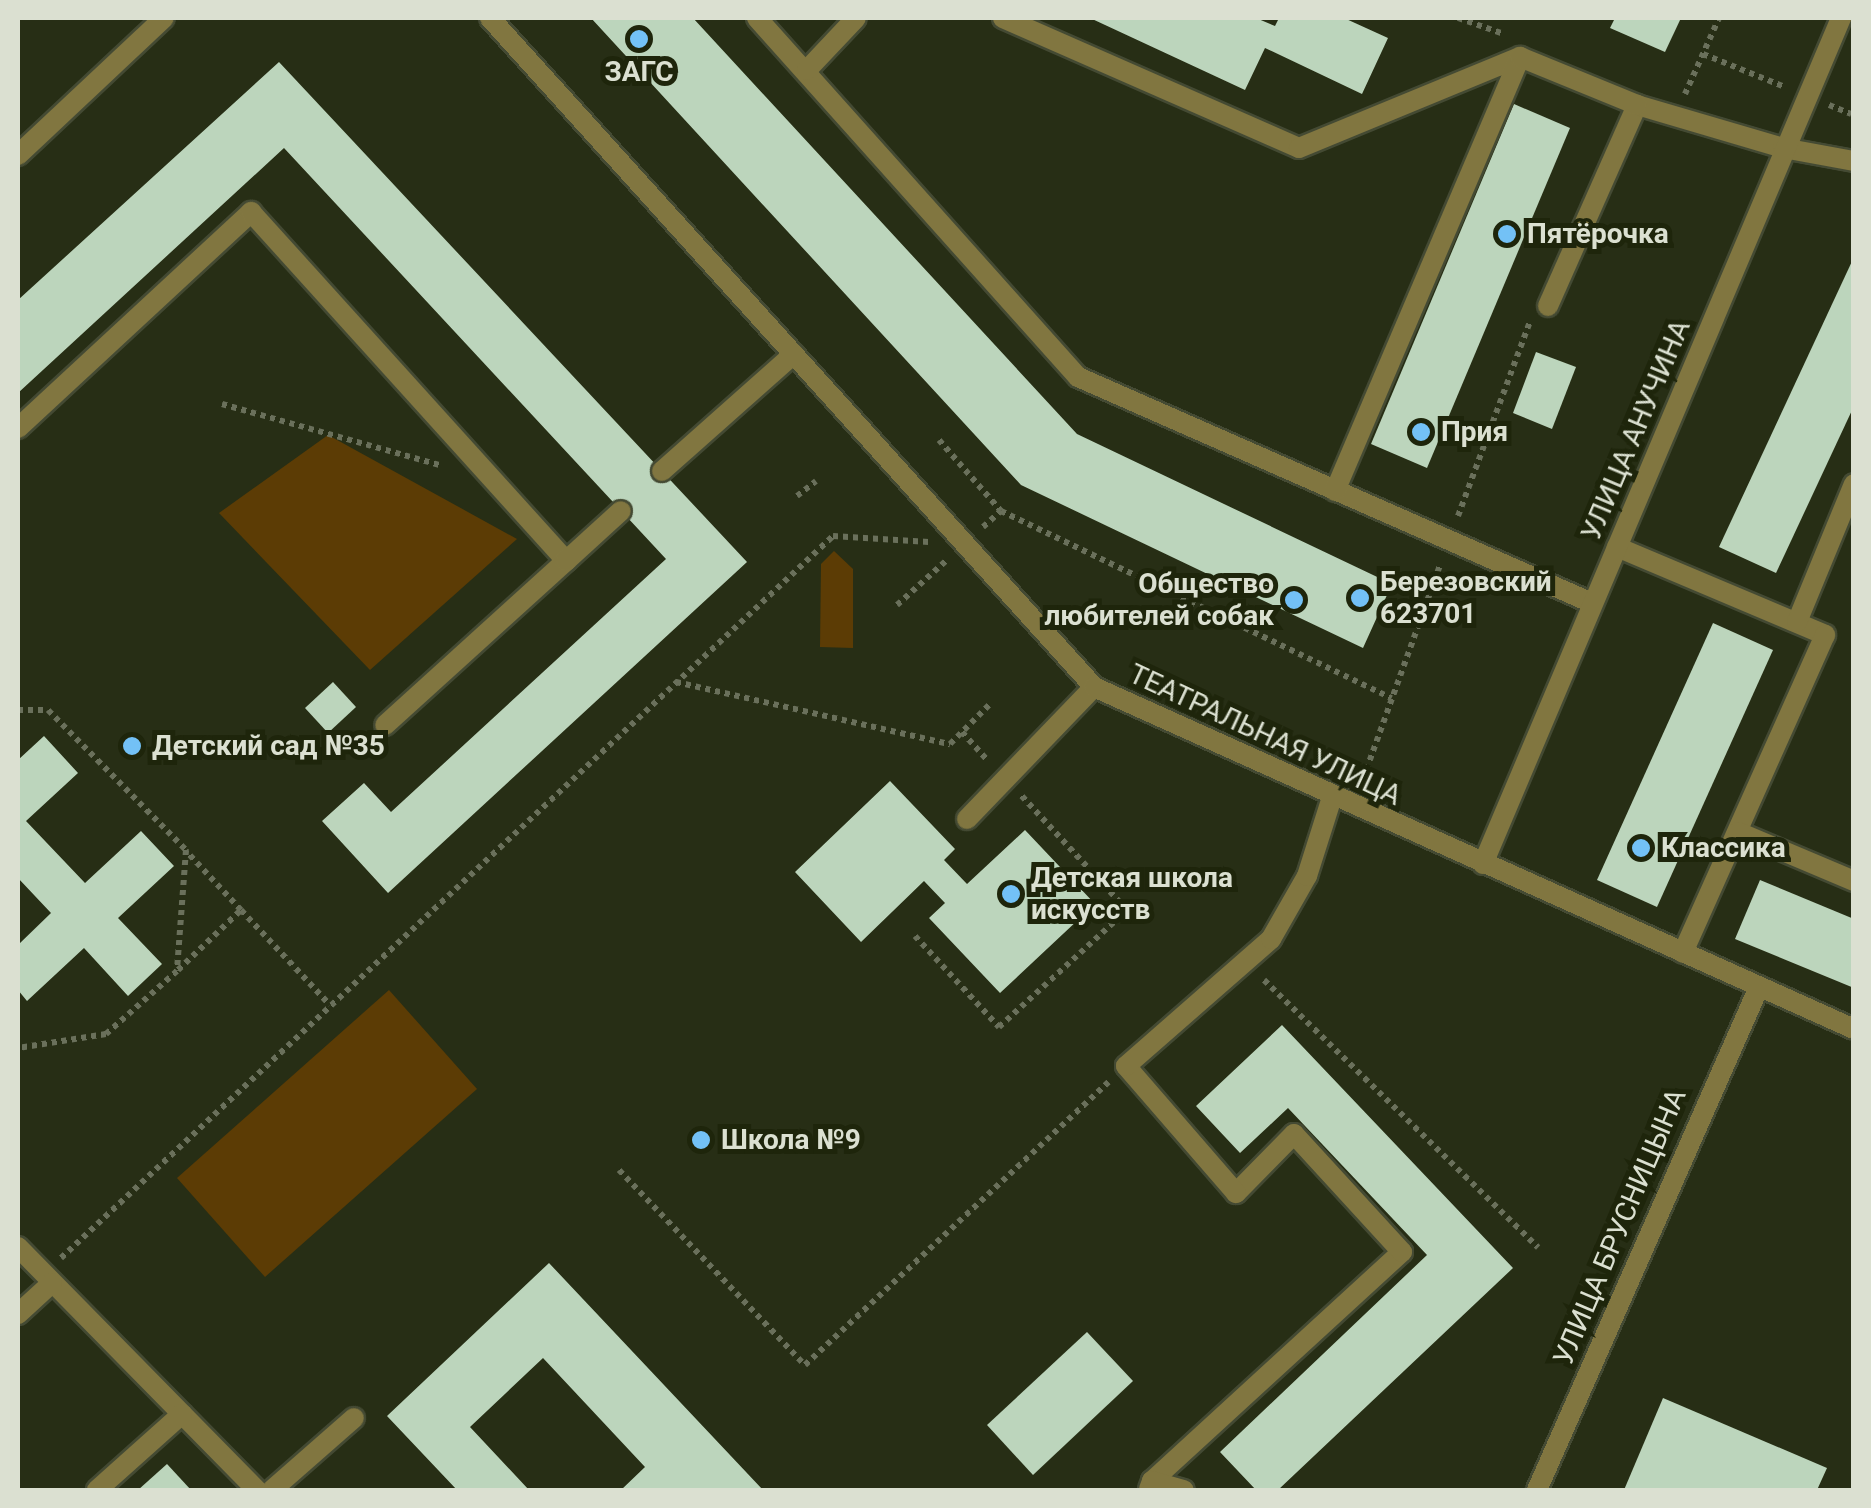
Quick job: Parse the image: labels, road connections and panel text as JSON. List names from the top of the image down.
{
  "streets": {
    "street": ["УЛИЦА АНУЧИНА", "ТЕАТРАЛЬНАЯ УЛИЦА", "УЛИЦА БРУСНИЦЫНА"]
  },
  "crossings": [
    ["УЛИЦА АНУЧИНА", "ТЕАТРАЛЬНАЯ УЛИЦА"],
    ["ТЕАТРАЛЬНАЯ УЛИЦА", "УЛИЦА БРУСНИЦЫНА"]
  ],
  "places": [
    "ЗАГС",
    "Пятёрочка",
    "Прия",
    "Березовский 623701",
    "Общество любителей собак",
    "Детский сад №35",
    "Классика",
    "Детская школа искусств",
    "Школа №9"
  ]
}
